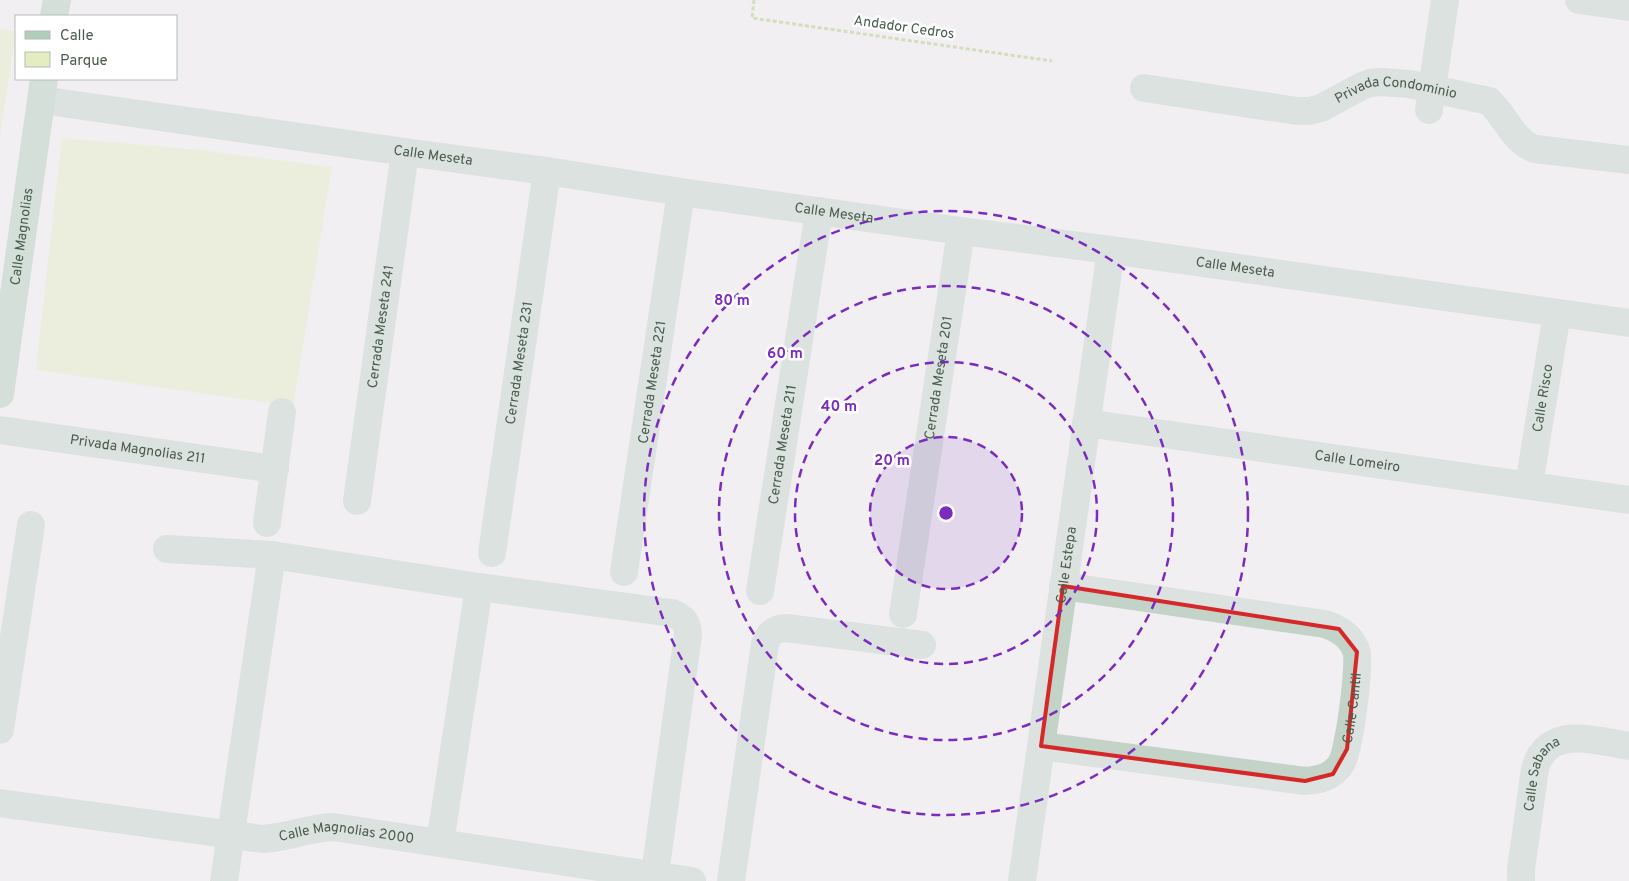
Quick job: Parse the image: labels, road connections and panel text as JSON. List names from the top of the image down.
{
  "streets": {
    "main road": ["Calle Magnolias"],
    "street": [
      "Privada Condominio",
      "Calle Meseta",
      "Cerrada Meseta 241",
      "Cerrada Meseta 231",
      "Cerrada Meseta 201",
      "Cerrada Meseta 221",
      "Calle Risco",
      "Cerrada Meseta 211",
      "Privada Magnolias 211",
      "Calle Lomeiro",
      "Calle Estepa",
      "Calle Cantil",
      "Calle Sabana",
      "Calle Magnolias 2000"
    ],
    "path": ["Andador Cedros"]
  },
  "crossings": [
    ["Calle Meseta", "Calle Magnolias"],
    ["Calle Meseta", "Cerrada Meseta 241"],
    ["Calle Meseta", "Cerrada Meseta 231"],
    ["Calle Meseta", "Cerrada Meseta 201"],
    ["Calle Meseta", "Cerrada Meseta 221"],
    ["Calle Meseta", "Calle Risco"],
    ["Calle Meseta", "Cerrada Meseta 211"],
    ["Calle Meseta", "Calle Estepa"],
    ["Calle Risco", "Calle Lomeiro"],
    ["Calle Lomeiro", "Calle Estepa"],
    ["Calle Estepa", "Calle Cantil"]
  ],
  "legend": ["Calle", "Parque"],
  "rings": [
    "80 m",
    "60 m",
    "40 m",
    "20 m"
  ]
}
